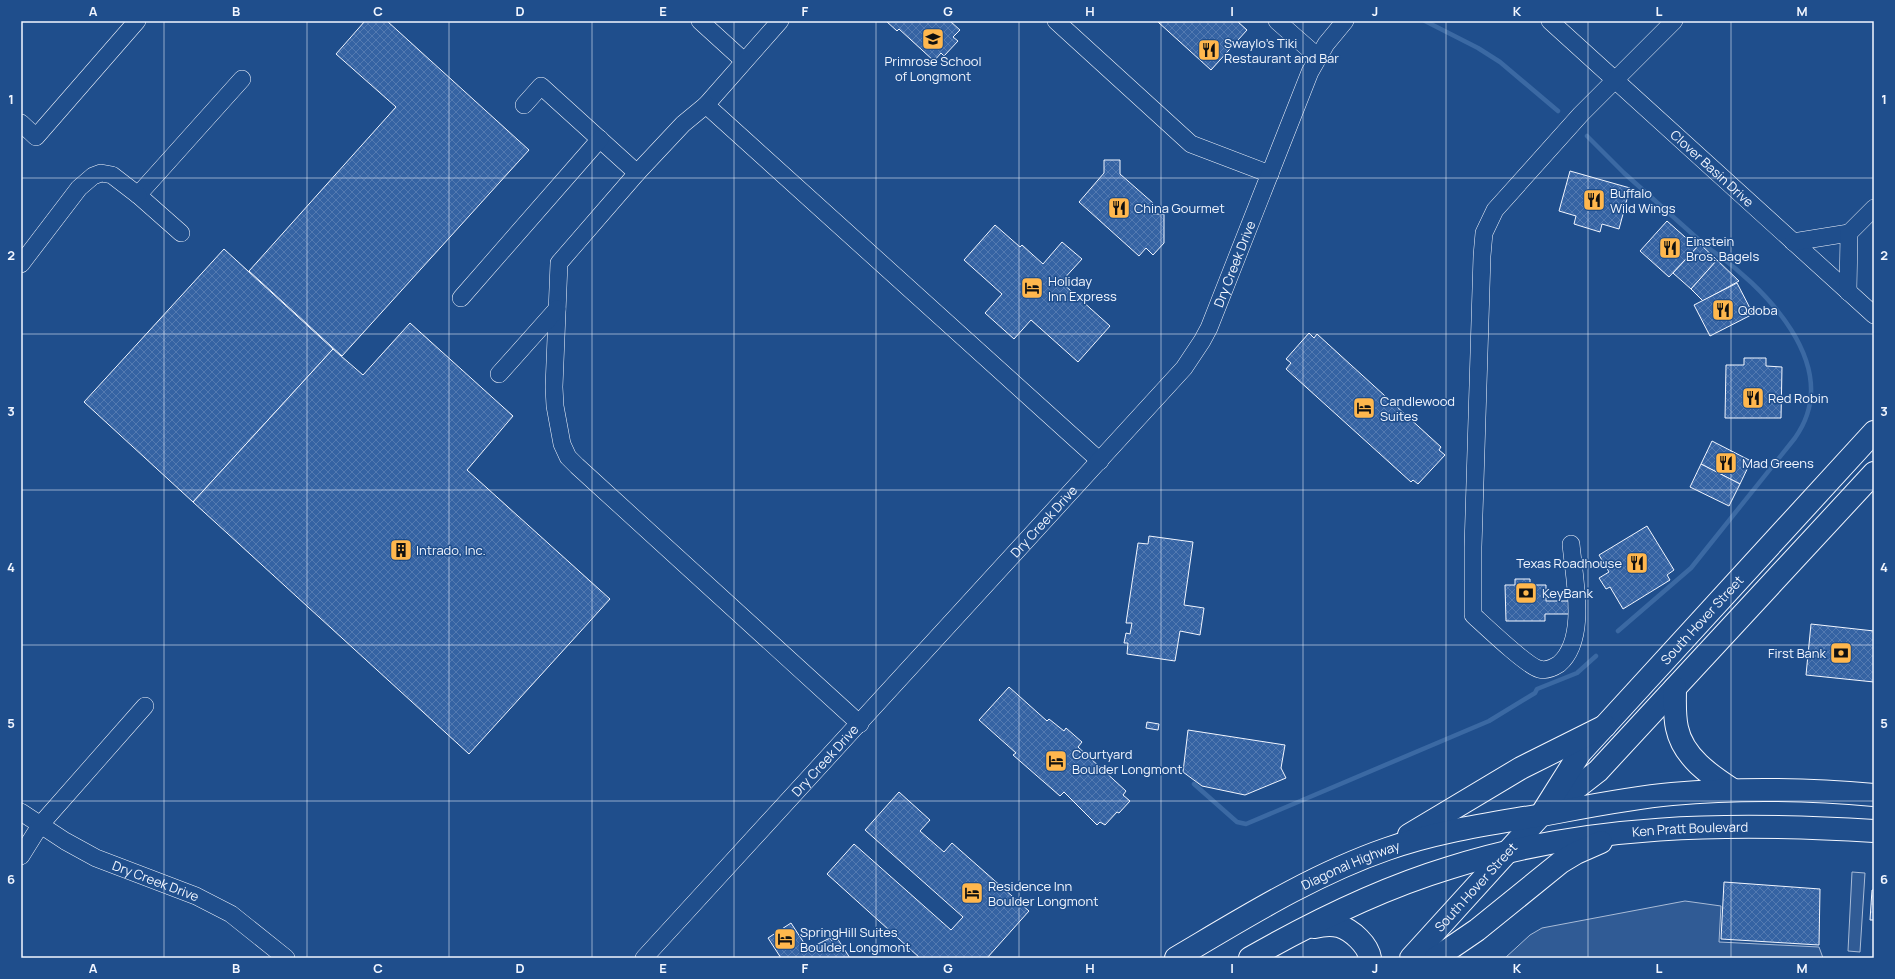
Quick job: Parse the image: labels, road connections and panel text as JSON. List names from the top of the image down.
{
  "streets": {
    "main road": ["South Hover Street", "Ken Pratt Boulevard", "Diagonal Highway"],
    "street": ["Clover Basin Drive", "Dry Creek Drive"]
  },
  "crossings": [
    ["South Hover Street", "Ken Pratt Boulevard"],
    ["South Hover Street", "Diagonal Highway"]
  ],
  "places": {
    "school or university": ["Primrose School of Longmont"],
    "restaurant": [
      "Swaylo’s Tiki Restaurant and Bar",
      "Buffalo Wild Wings",
      "China Gourmet",
      "Einstein Bros. Bagels",
      "Qdoba",
      "Red Robin",
      "Mad Greens",
      "Texas Roadhouse"
    ],
    "hotel": [
      "Holiday Inn Express",
      "Candlewood Suites",
      "Courtyard Boulder Longmont",
      "Residence Inn Boulder Longmont",
      "SpringHill Suites Boulder Longmont"
    ],
    "building": ["Intrado, Inc."],
    "bank": ["KeyBank", "First Bank"]
  },
  "grid": {
    "columns": [
      "A",
      "B",
      "C",
      "D",
      "E",
      "F",
      "G",
      "H",
      "I",
      "J",
      "K",
      "L",
      "M"
    ],
    "rows": [
      "1",
      "2",
      "3",
      "4",
      "5",
      "6"
    ]
  }
}
